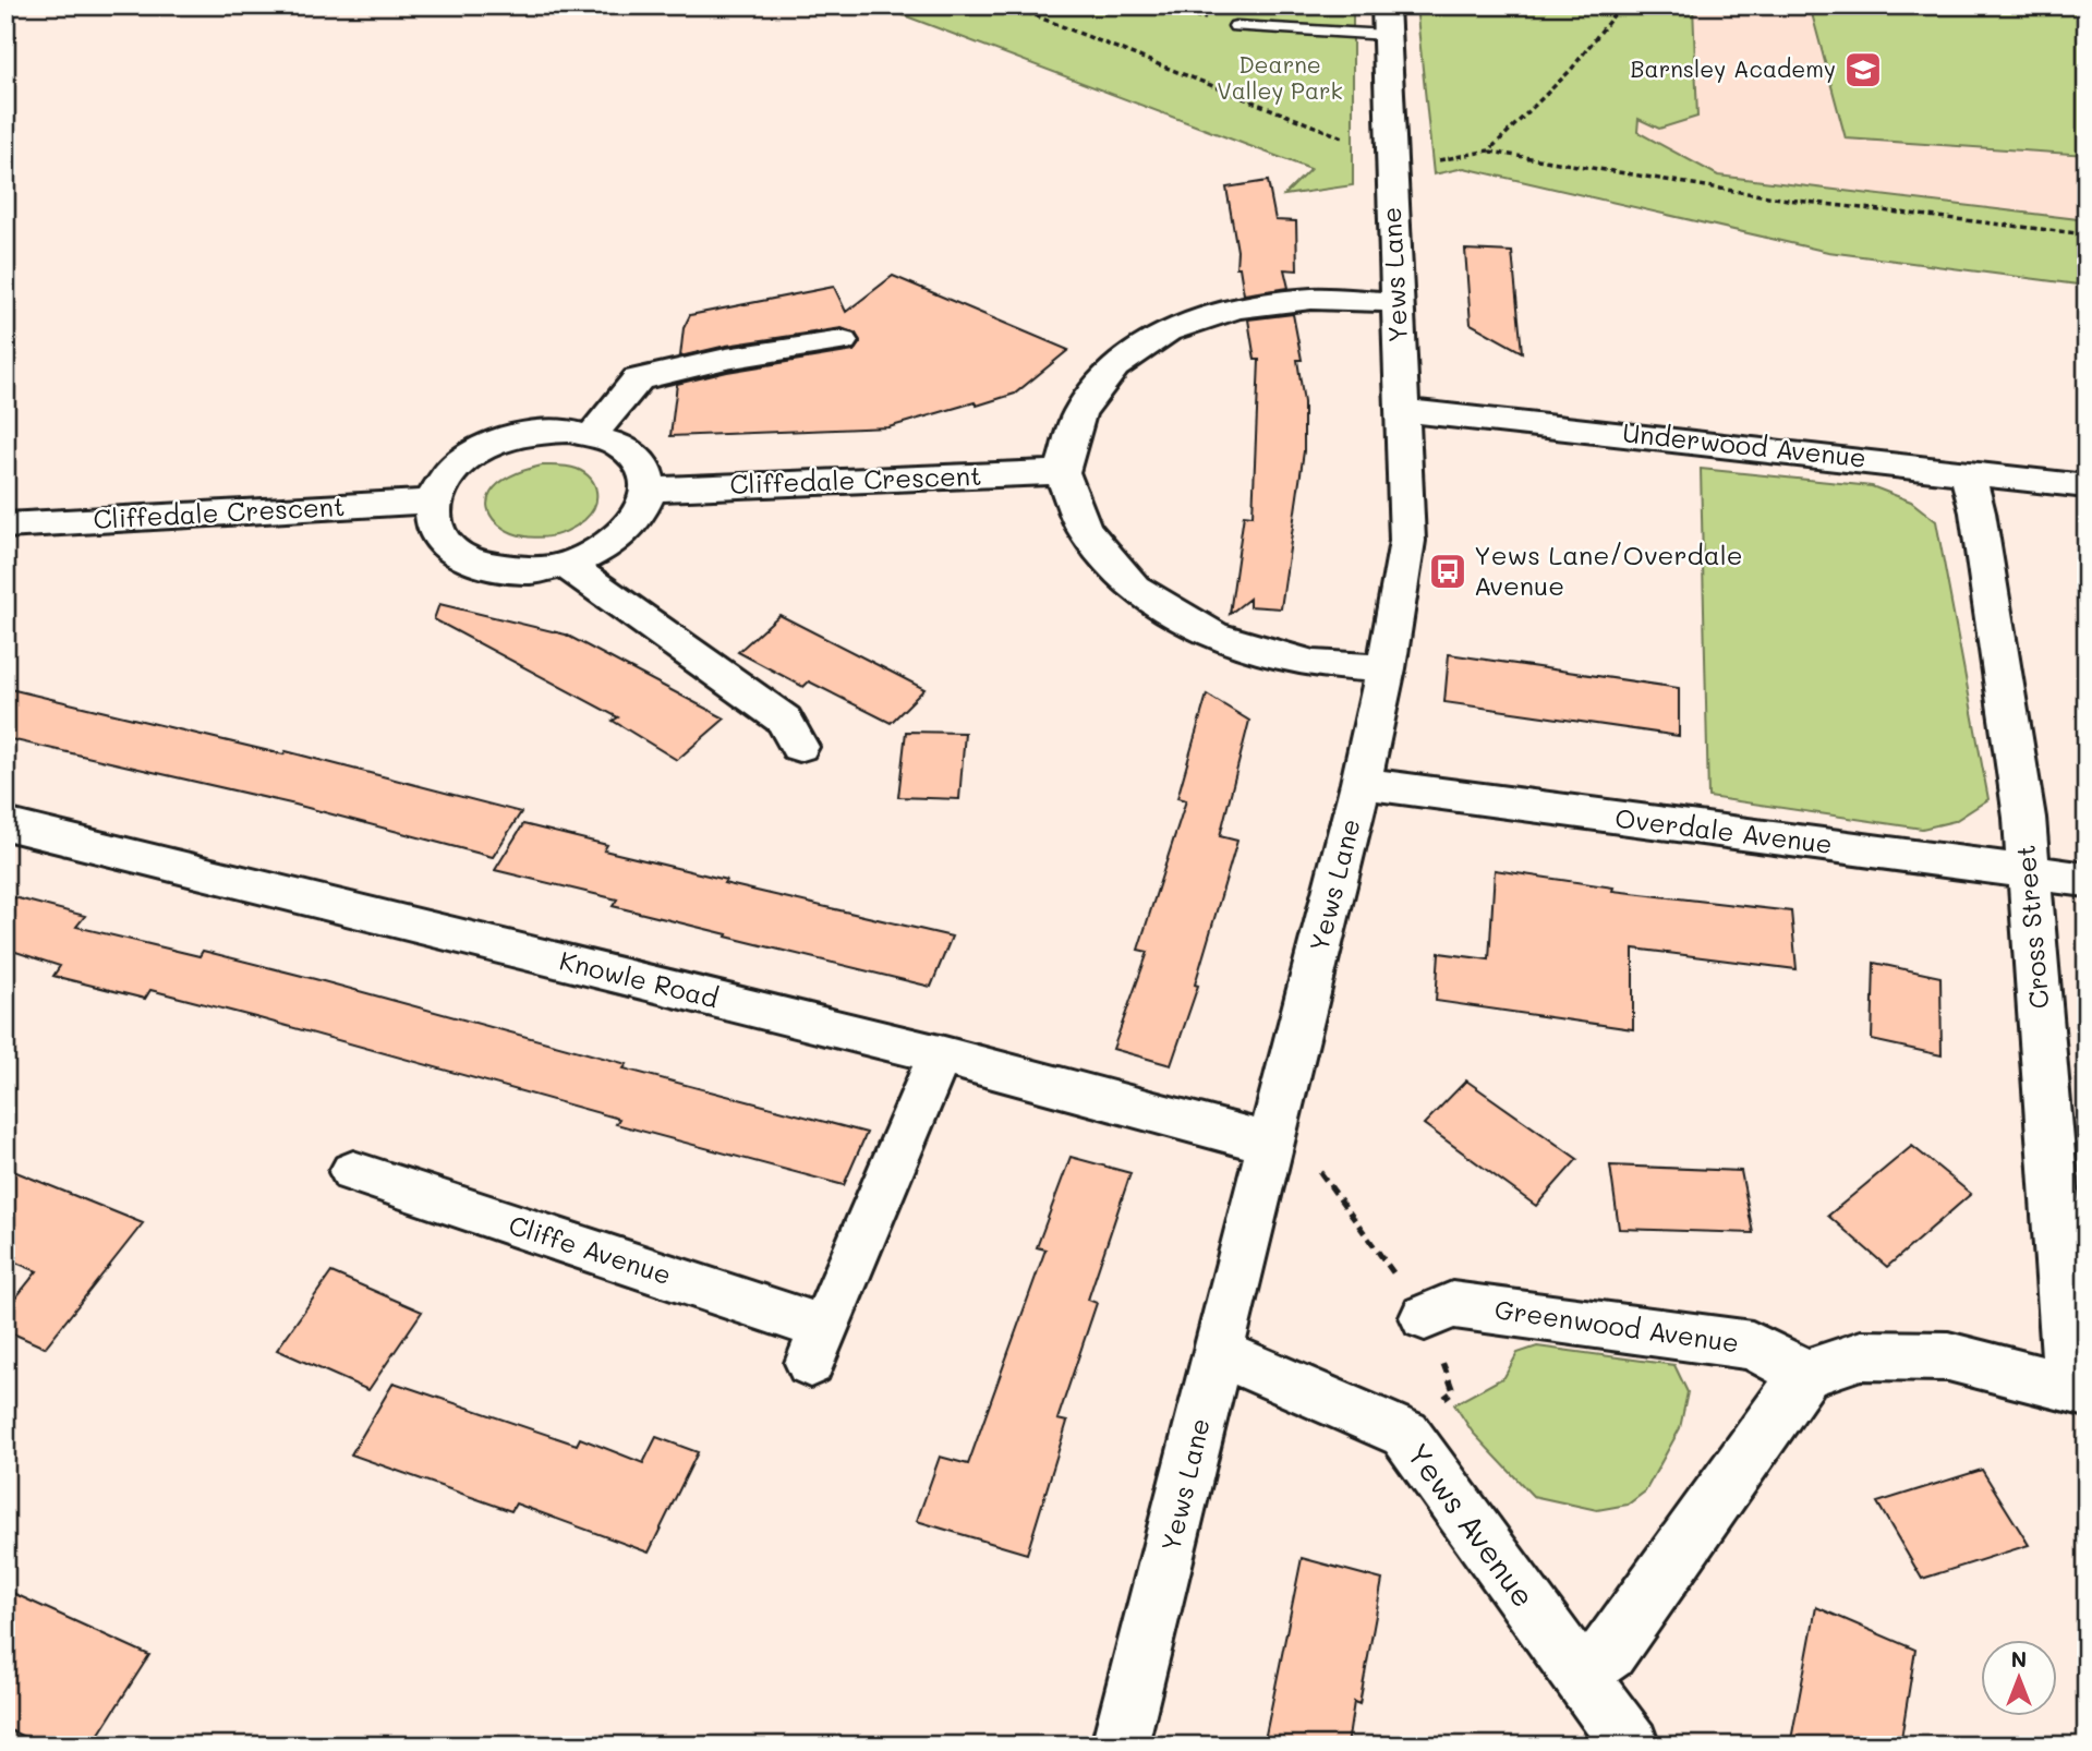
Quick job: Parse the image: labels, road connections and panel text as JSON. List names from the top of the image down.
{
  "streets": {
    "street": [
      "Yews Lane",
      "Underwood Avenue",
      "Cliffedale Crescent",
      "Overdale Avenue",
      "Cross Street",
      "Knowle Road",
      "Cliffe Avenue",
      "Greenwood Avenue",
      "Yews Avenue"
    ]
  },
  "crossings": [
    ["Yews Lane", "Underwood Avenue"],
    ["Yews Lane", "Overdale Avenue"],
    ["Yews Lane", "Knowle Road"],
    ["Yews Lane", "Yews Avenue"],
    ["Underwood Avenue", "Cross Street"],
    ["Overdale Avenue", "Cross Street"],
    ["Knowle Road", "Cliffe Avenue"]
  ],
  "parks": ["Dearne Valley Park"],
  "places": {
    "school or university": ["Barnsley Academy"],
    "bus stop": ["Yews Lane/Overdale Avenue"]
  },
  "north": "top"
}
